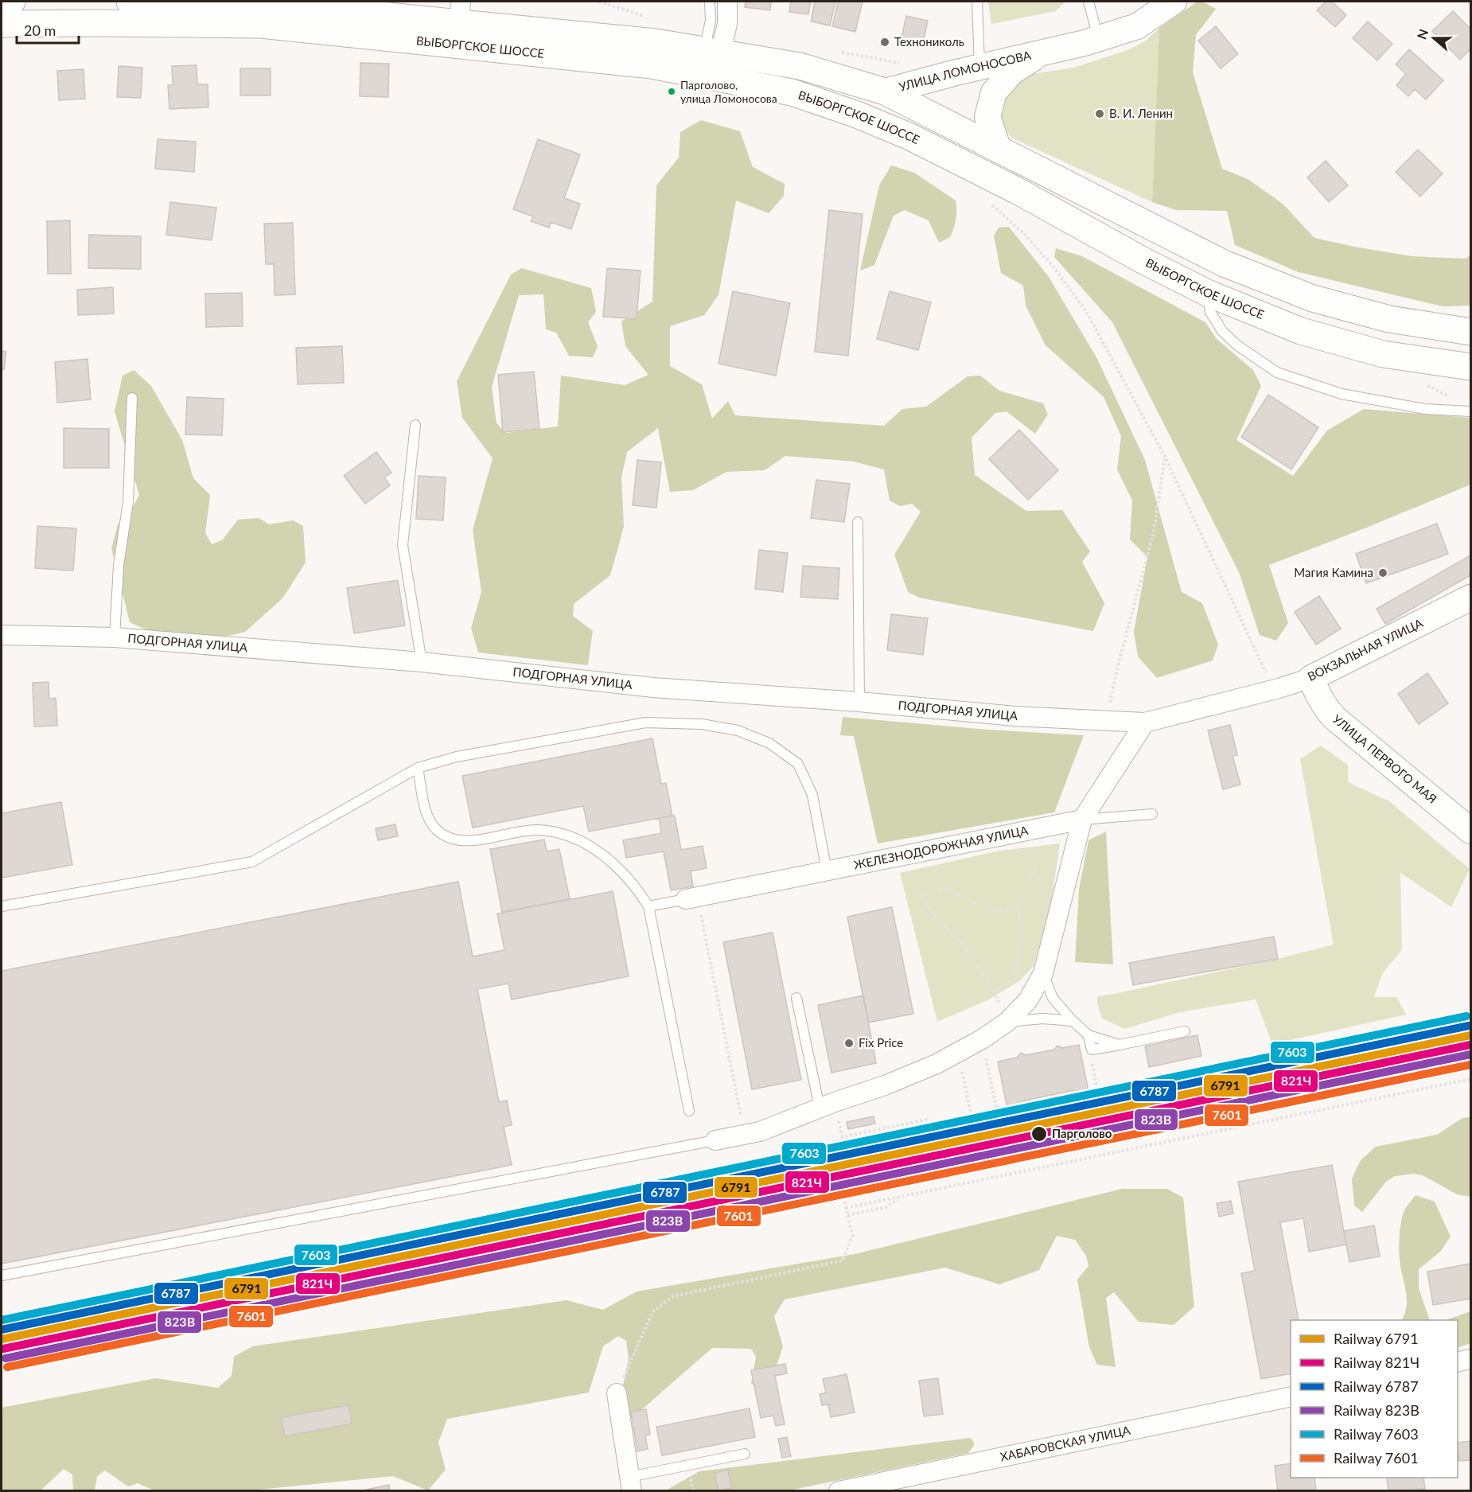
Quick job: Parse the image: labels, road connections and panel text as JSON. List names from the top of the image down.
{
  "streets": {
    "main road": ["ВЫБОРГСКОЕ ШОССЕ"],
    "street": [
      "УЛИЦА ЛОМОНОСОВА",
      "ПОДГОРНАЯ УЛИЦА",
      "ВОКЗАЛЬНАЯ УЛИЦА",
      "УЛИЦА ПЕРВОГО МАЯ",
      "ЖЕЛЕЗНОДОРОЖНАЯ УЛИЦА",
      "ХАБАРОВСКАЯ УЛИЦА"
    ]
  },
  "crossings": [
    ["ВЫБОРГСКОЕ ШОССЕ", "УЛИЦА ЛОМОНОСОВА"],
    ["ПОДГОРНАЯ УЛИЦА", "ВОКЗАЛЬНАЯ УЛИЦА"],
    ["ВОКЗАЛЬНАЯ УЛИЦА", "УЛИЦА ПЕРВОГО МАЯ"]
  ],
  "places": [
    "Технониколь",
    "Парголово, улица Ломоносова",
    "В. И. Ленин",
    "Магия Камина",
    "Fix Price",
    "Парголово"
  ],
  "lines": [
    "rail line 7603",
    "rail line 6787",
    "rail line 6791",
    "rail line 821Ч",
    "rail line 823В",
    "rail line 7601"
  ],
  "legend": [
    "Railway 6791",
    "Railway 821Ч",
    "Railway 6787",
    "Railway 823В",
    "Railway 7603",
    "Railway 7601"
  ],
  "scale_bar": "20 m",
  "north": "left"
}
